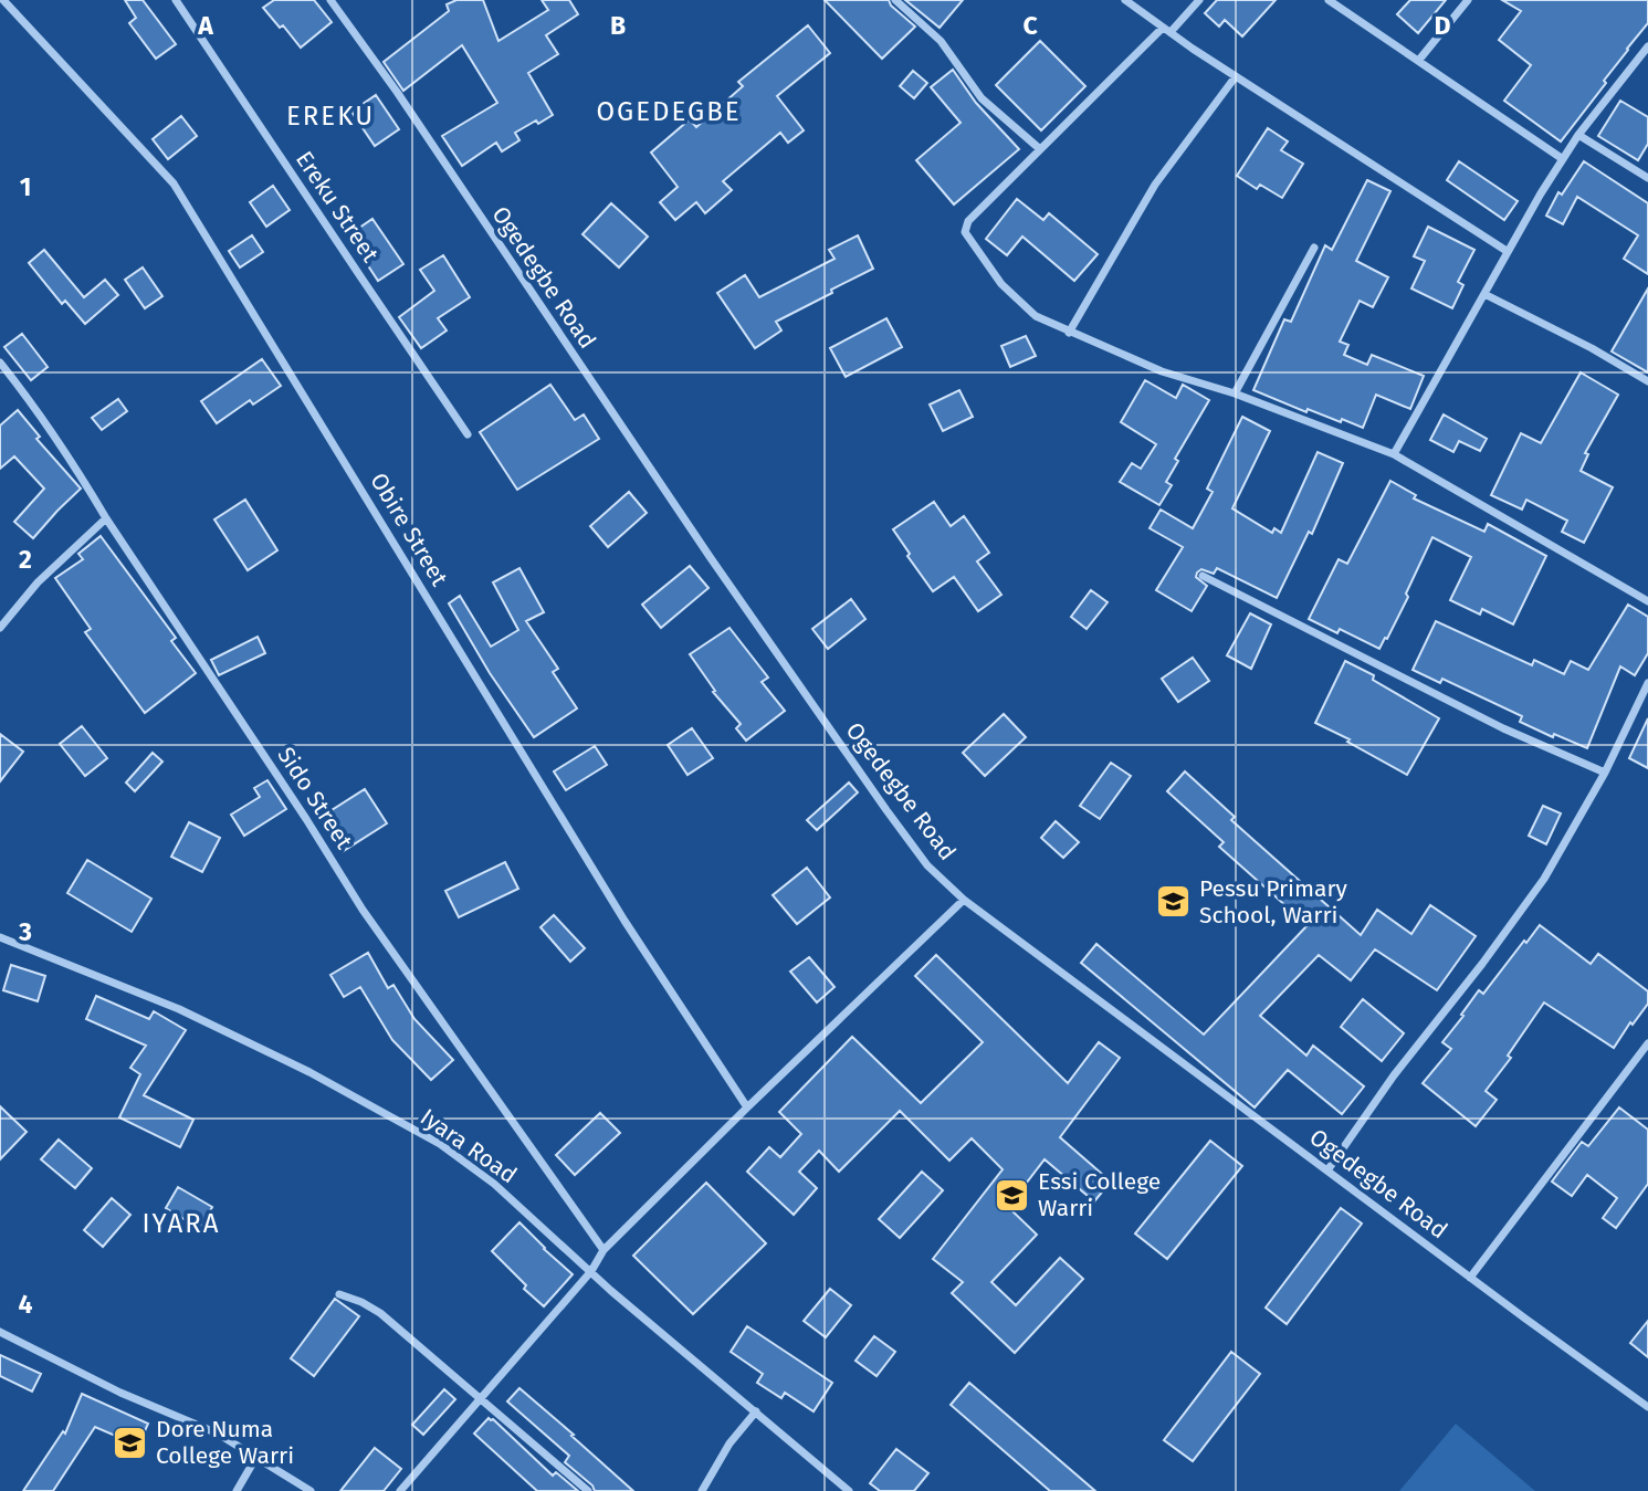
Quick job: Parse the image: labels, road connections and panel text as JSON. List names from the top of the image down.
{
  "streets": {
    "street": [
      "Ereku Street",
      "Ogedegbe Road",
      "Obire Street",
      "Sido Street",
      "Iyara Road"
    ]
  },
  "districts": ["OGEDEGBE", "EREKU", "IYARA"],
  "places": {
    "school or university": ["Pessu Primary School, Warri", "Essi College Warri", "Dore Numa College Warri"]
  },
  "grid": {
    "columns": [
      "A",
      "B",
      "C",
      "D"
    ],
    "rows": [
      "1",
      "2",
      "3",
      "4"
    ]
  }
}
